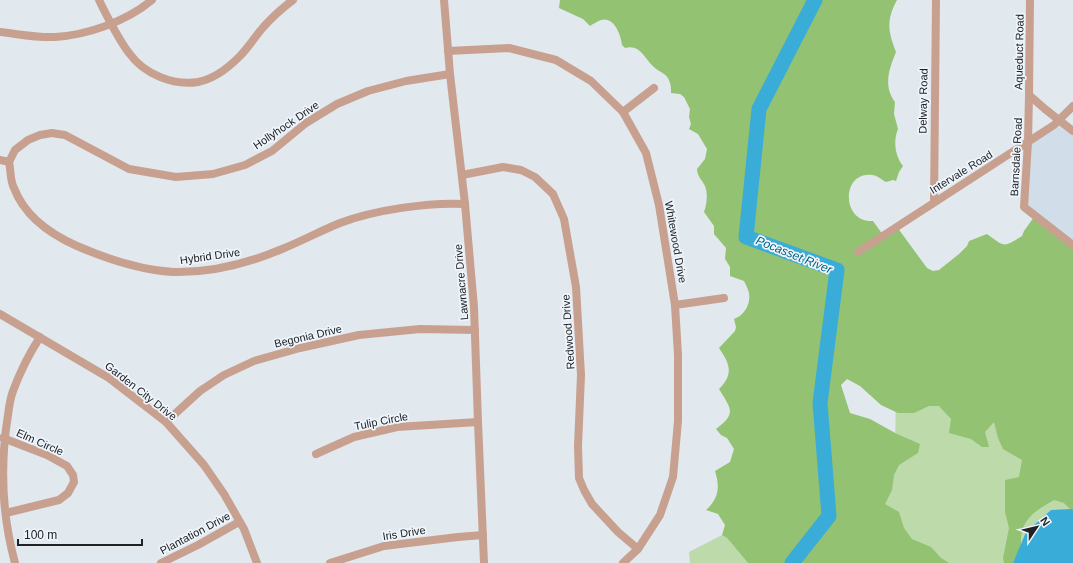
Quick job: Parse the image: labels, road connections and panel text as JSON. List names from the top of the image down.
{
  "streets": {
    "street": [
      "Aqueduct Road",
      "Delway Road",
      "Hollyhock Drive",
      "Barnsdale Road",
      "Intervale Road",
      "Whitewood Drive",
      "Hybrid Drive",
      "Lawnacre Drive",
      "Redwood Drive",
      "Begonia Drive",
      "Garden City Drive",
      "Tulip Circle",
      "Elm Circle",
      "Plantation Drive",
      "Iris Drive"
    ]
  },
  "crossings": [
    ["Aqueduct Road", "Barnsdale Road"],
    ["Aqueduct Road", "Intervale Road"],
    ["Delway Road", "Intervale Road"],
    ["Hollyhock Drive", "Hybrid Drive"],
    ["Hollyhock Drive", "Lawnacre Drive"],
    ["Barnsdale Road", "Intervale Road"],
    ["Whitewood Drive", "Lawnacre Drive"],
    ["Whitewood Drive", "Redwood Drive"],
    ["Hybrid Drive", "Lawnacre Drive"],
    ["Lawnacre Drive", "Redwood Drive"],
    ["Lawnacre Drive", "Begonia Drive"],
    ["Lawnacre Drive", "Tulip Circle"],
    ["Lawnacre Drive", "Iris Drive"],
    ["Begonia Drive", "Garden City Drive"],
    ["Garden City Drive", "Plantation Drive"]
  ],
  "water": ["Pocasset River"],
  "scale_bar": "100 m",
  "north": "top right"
}
